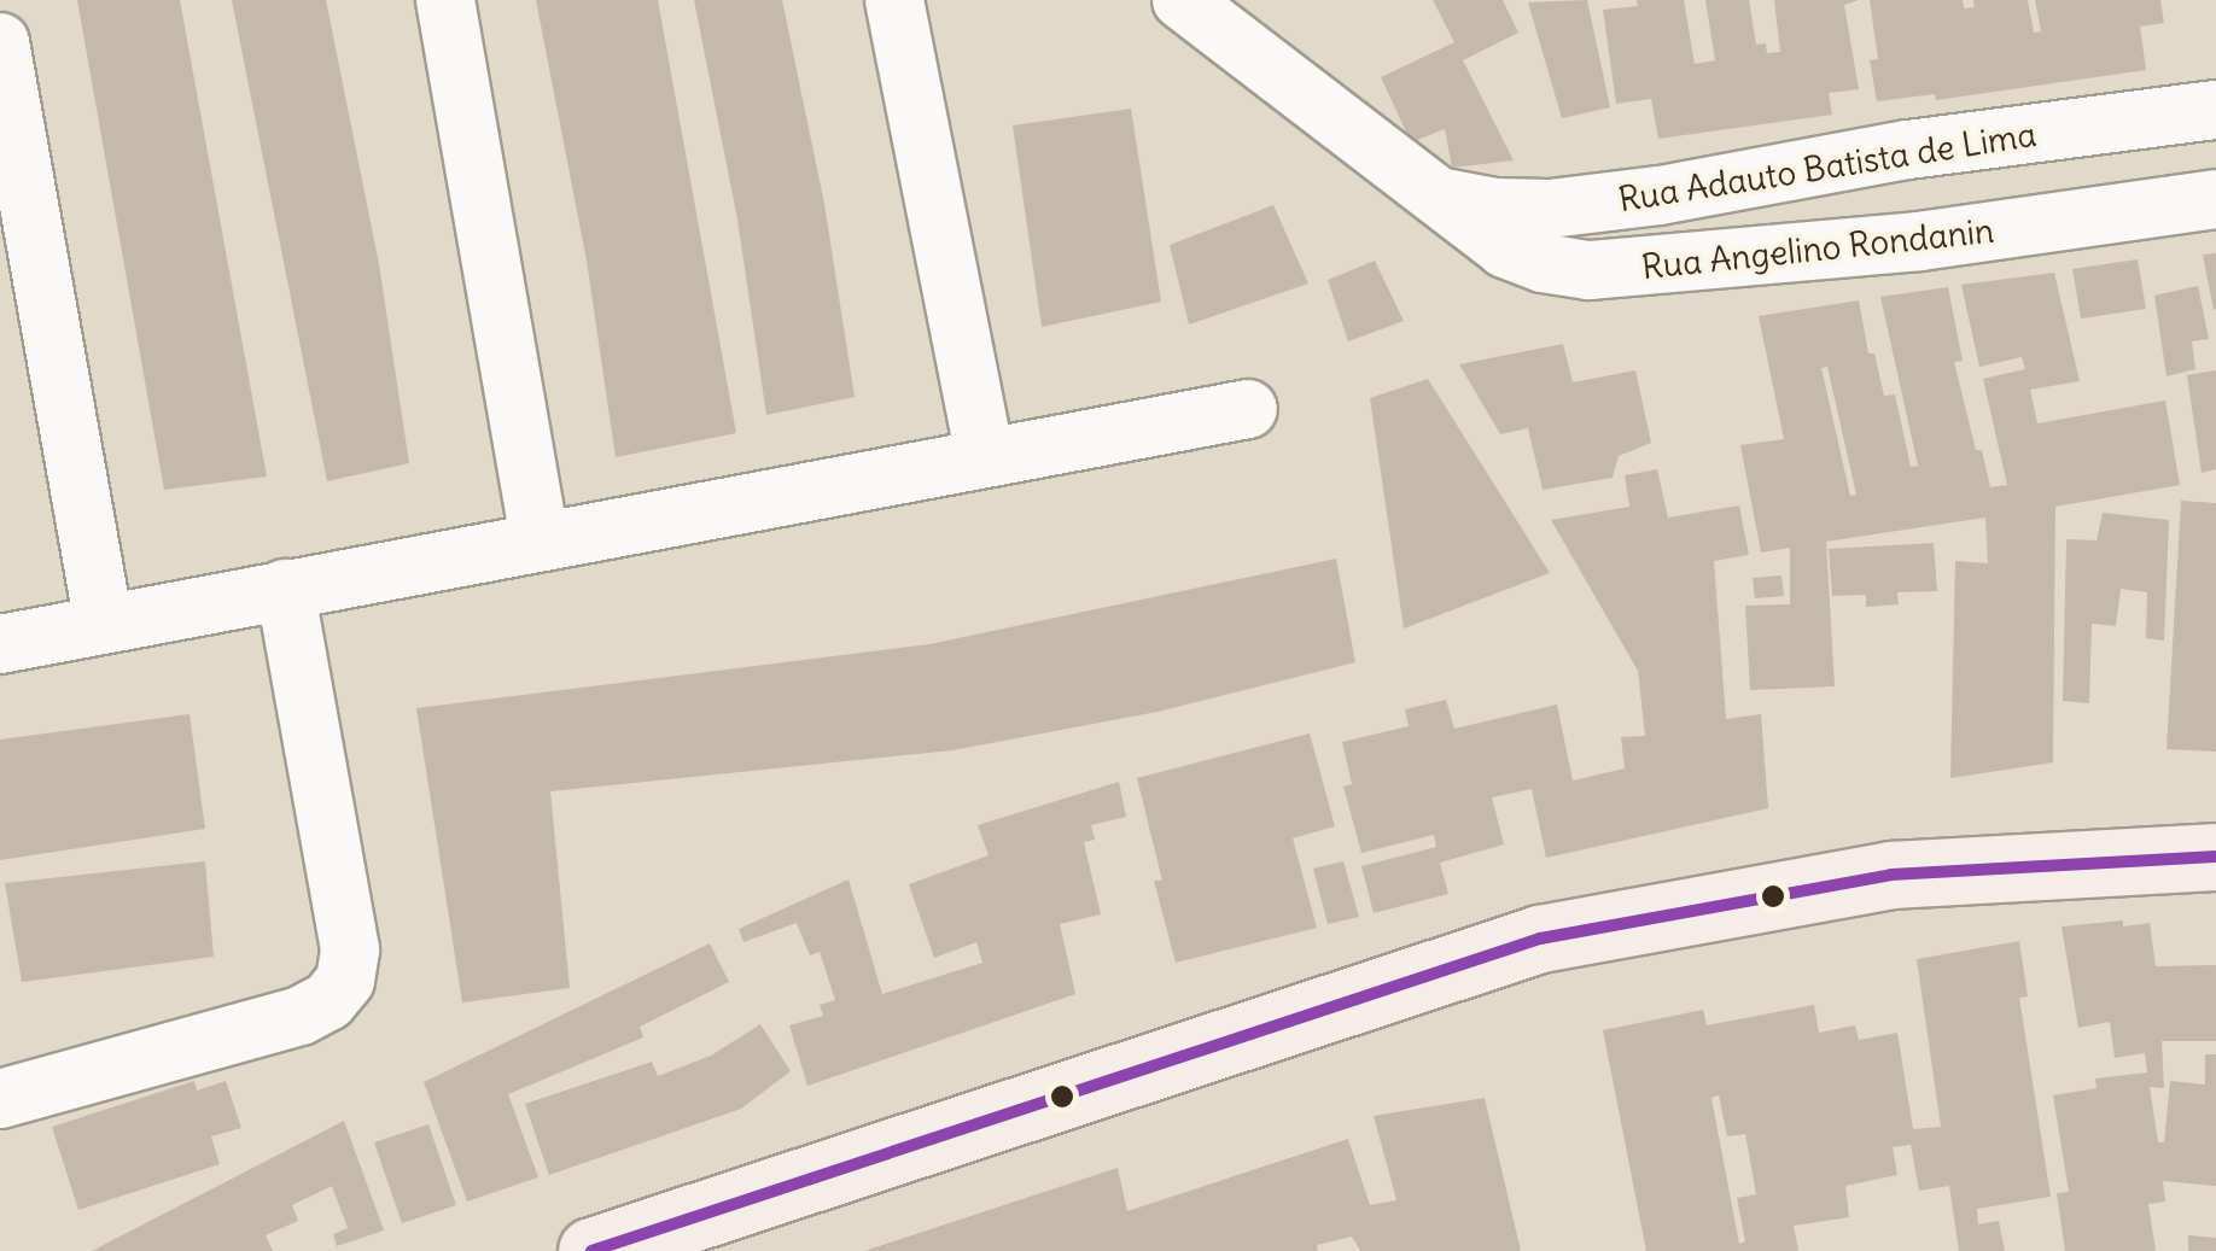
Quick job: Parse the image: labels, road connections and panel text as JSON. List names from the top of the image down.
{
  "streets": {
    "street": ["Rua Adauto Batista de Lima", "Rua Angelino Rondanin"]
  },
  "crossings": [
    ["Rua Adauto Batista de Lima", "Rua Angelino Rondanin"]
  ]
}
